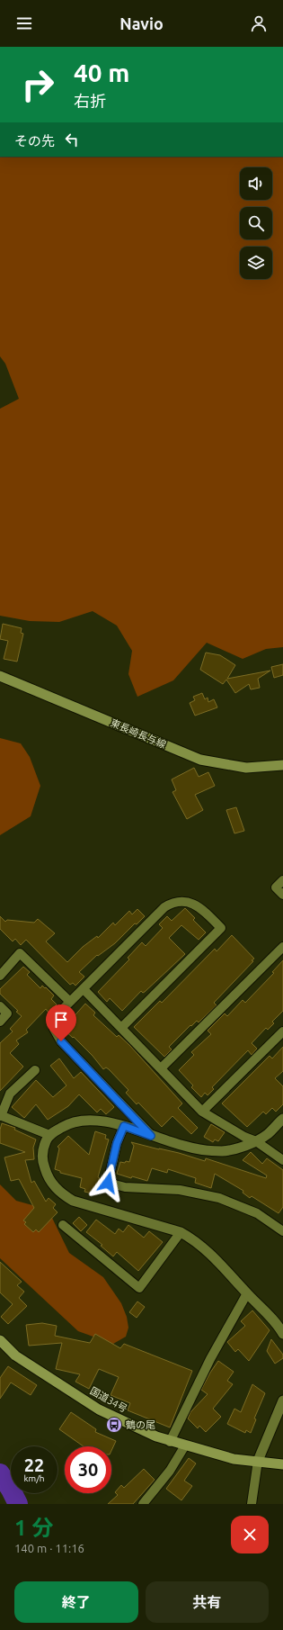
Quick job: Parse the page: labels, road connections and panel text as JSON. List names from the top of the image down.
{
  "streets": {
    "highway": ["国道34号"],
    "main road": ["東長崎長与線"]
  },
  "places": {
    "bus stop": ["鶴の尾"]
  },
  "page": {
    "header": "Navio",
    "turn": ["40 m", "右折"],
    "then": "その先",
    "speed": "22 km/h",
    "limit": "30",
    "heading": ["1 分", "140 m · 11:16"],
    "buttons": ["終了", "共有"]
  }
}
